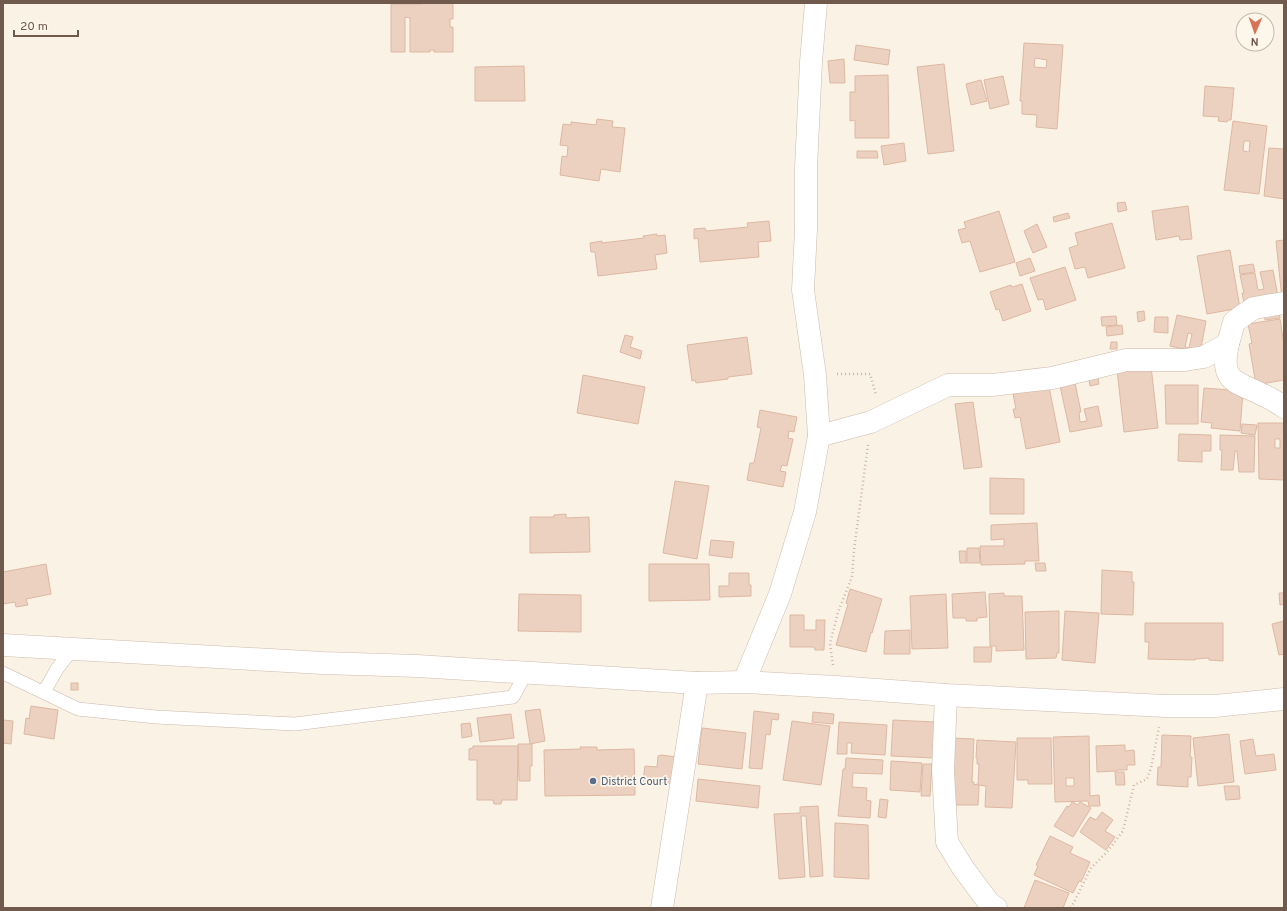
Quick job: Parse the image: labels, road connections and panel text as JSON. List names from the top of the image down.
{
  "places": ["District Court"],
  "scale_bar": "20 m",
  "north": "bottom"
}
